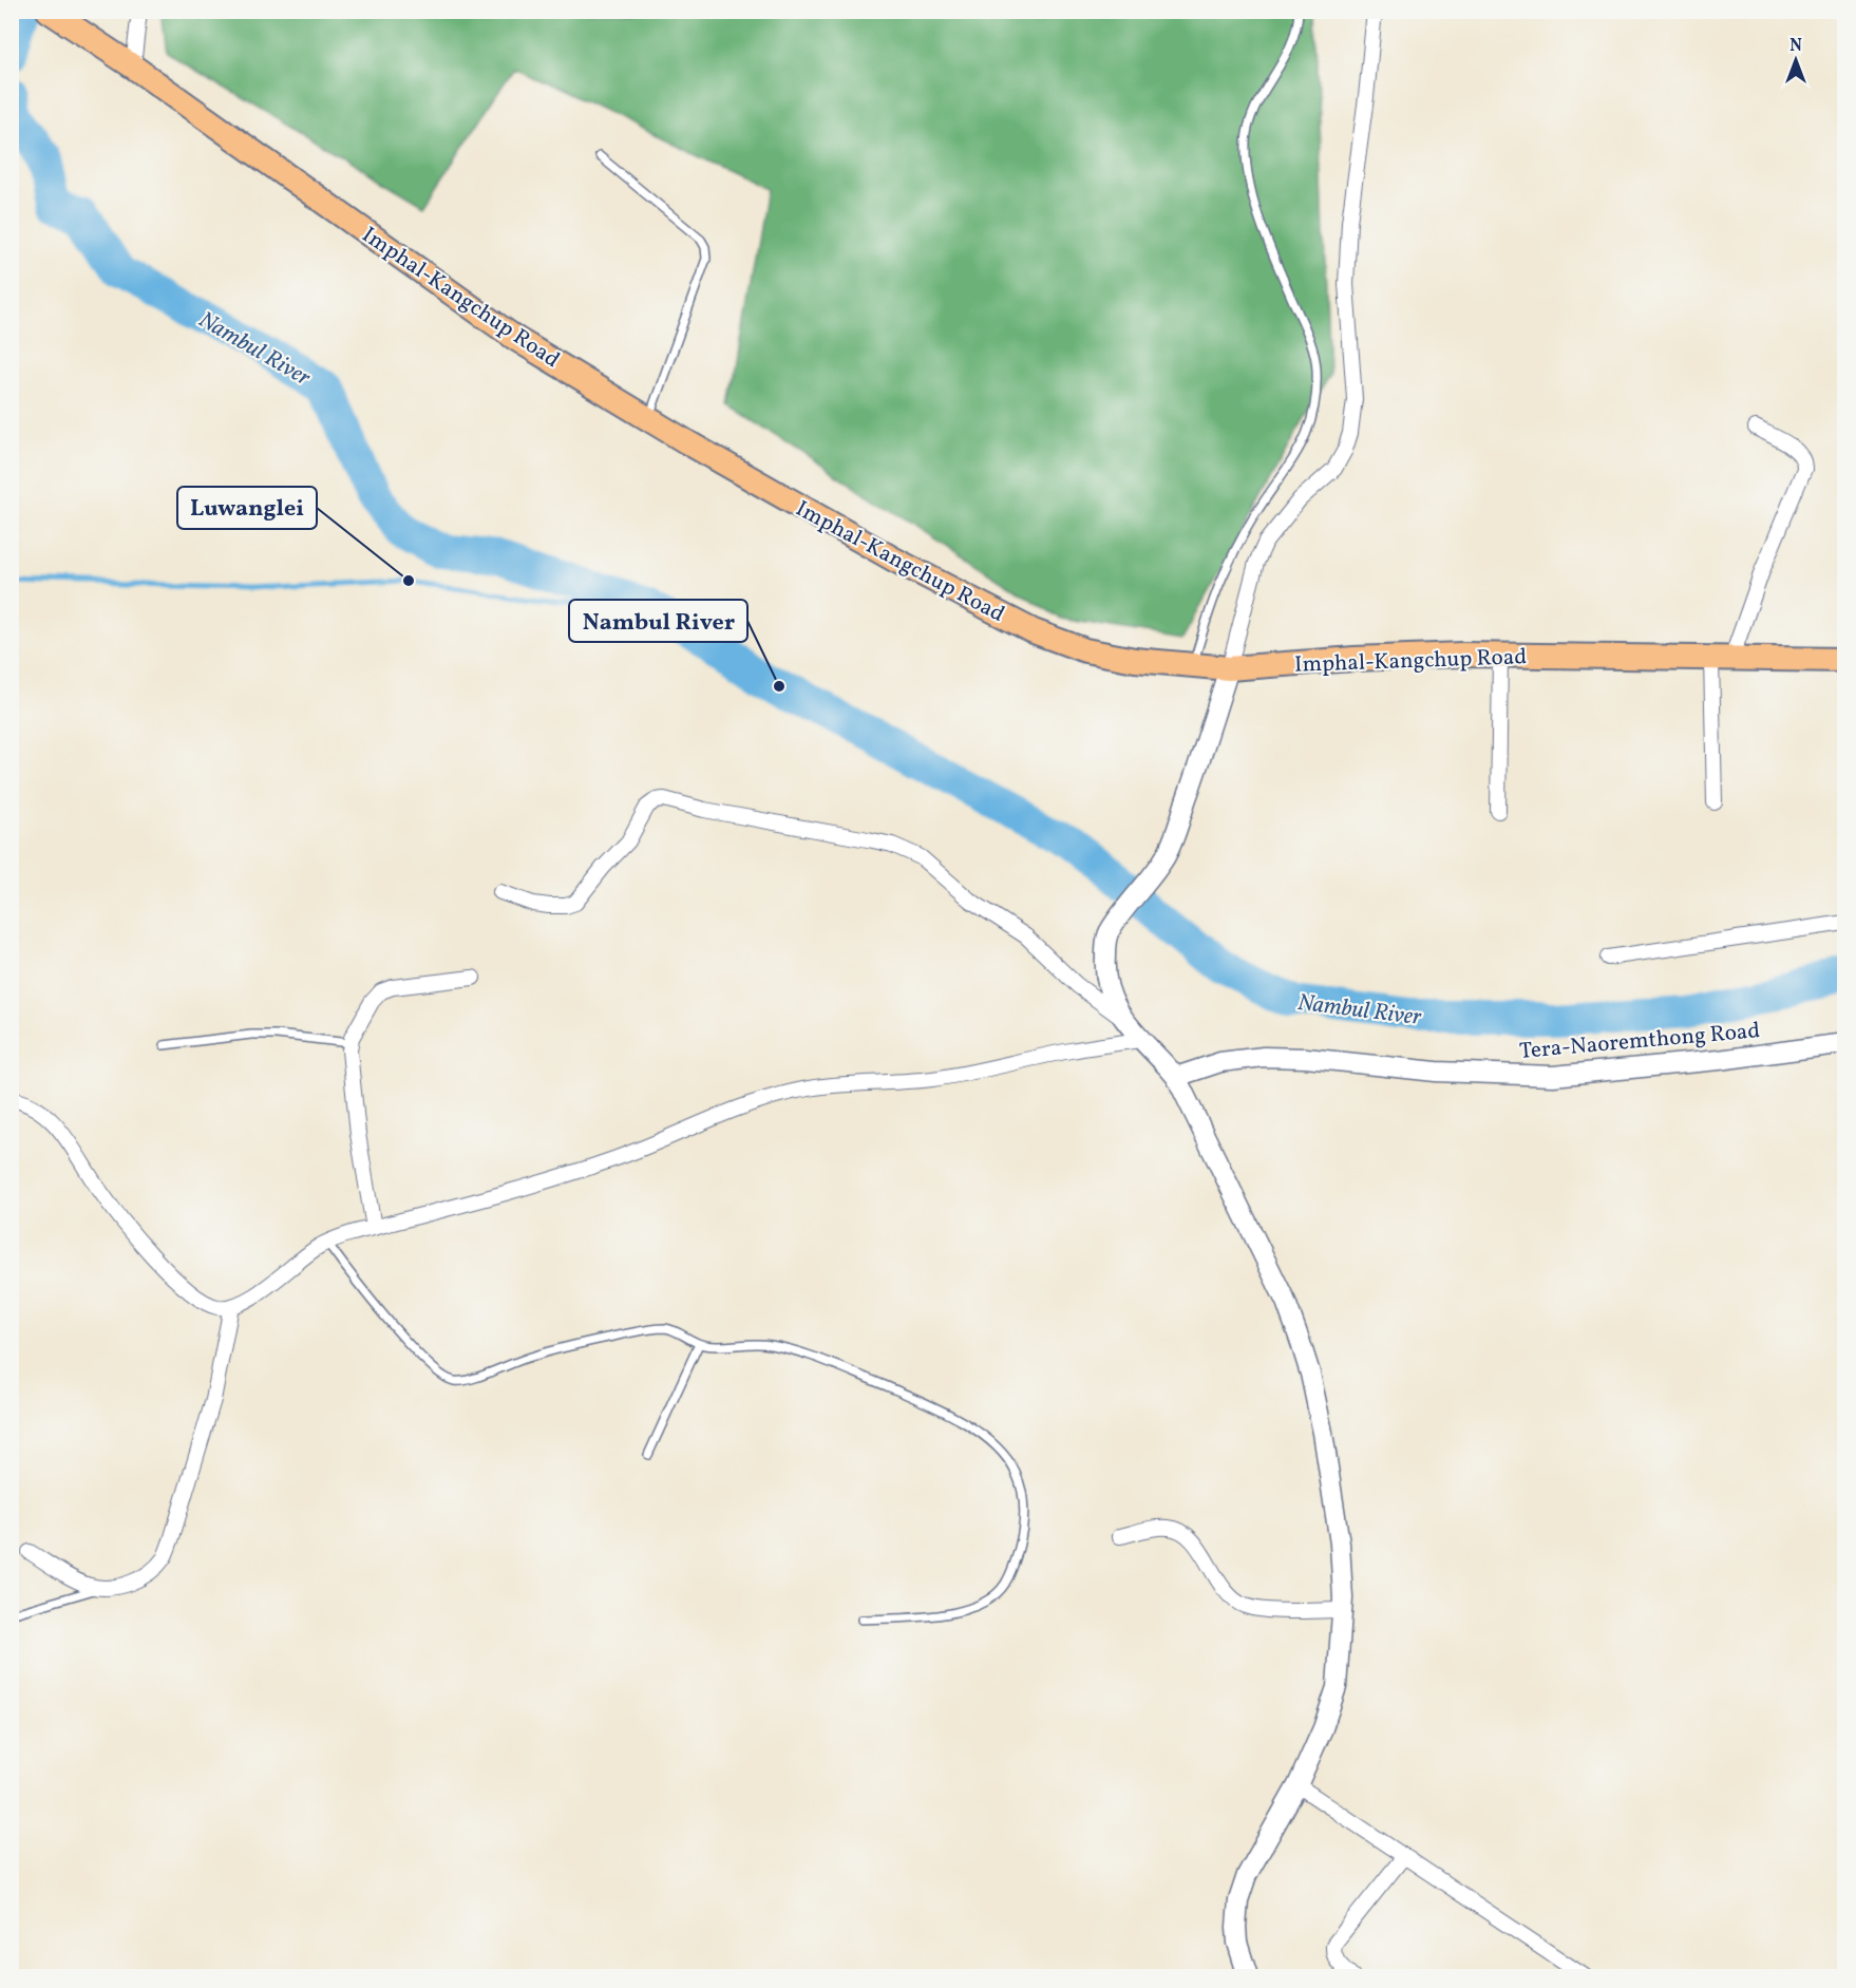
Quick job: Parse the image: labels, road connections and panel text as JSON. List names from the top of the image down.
{
  "streets": {
    "main road": ["Imphal-Kangchup Road"],
    "street": ["Tera-Naoremthong Road"]
  },
  "water": ["Nambul River"],
  "places": ["Luwanglei", "Nambul River"],
  "north": "top"
}
